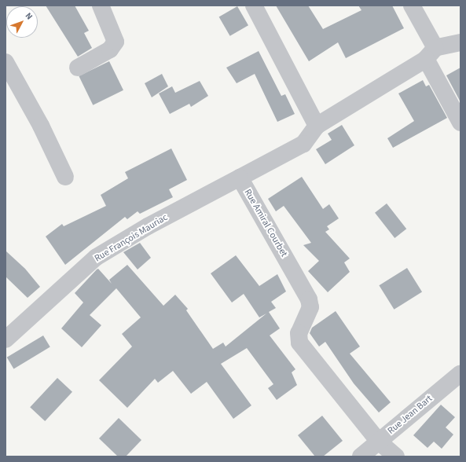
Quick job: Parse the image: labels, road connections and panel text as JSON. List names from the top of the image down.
{
  "streets": {
    "street": ["Rue Amiral Courbet", "Rue François Mauriac", "Rue Jean Bart"]
  },
  "crossings": [
    ["Rue Amiral Courbet", "Rue François Mauriac"],
    ["Rue Amiral Courbet", "Rue Jean Bart"]
  ],
  "north": "top right"
}
